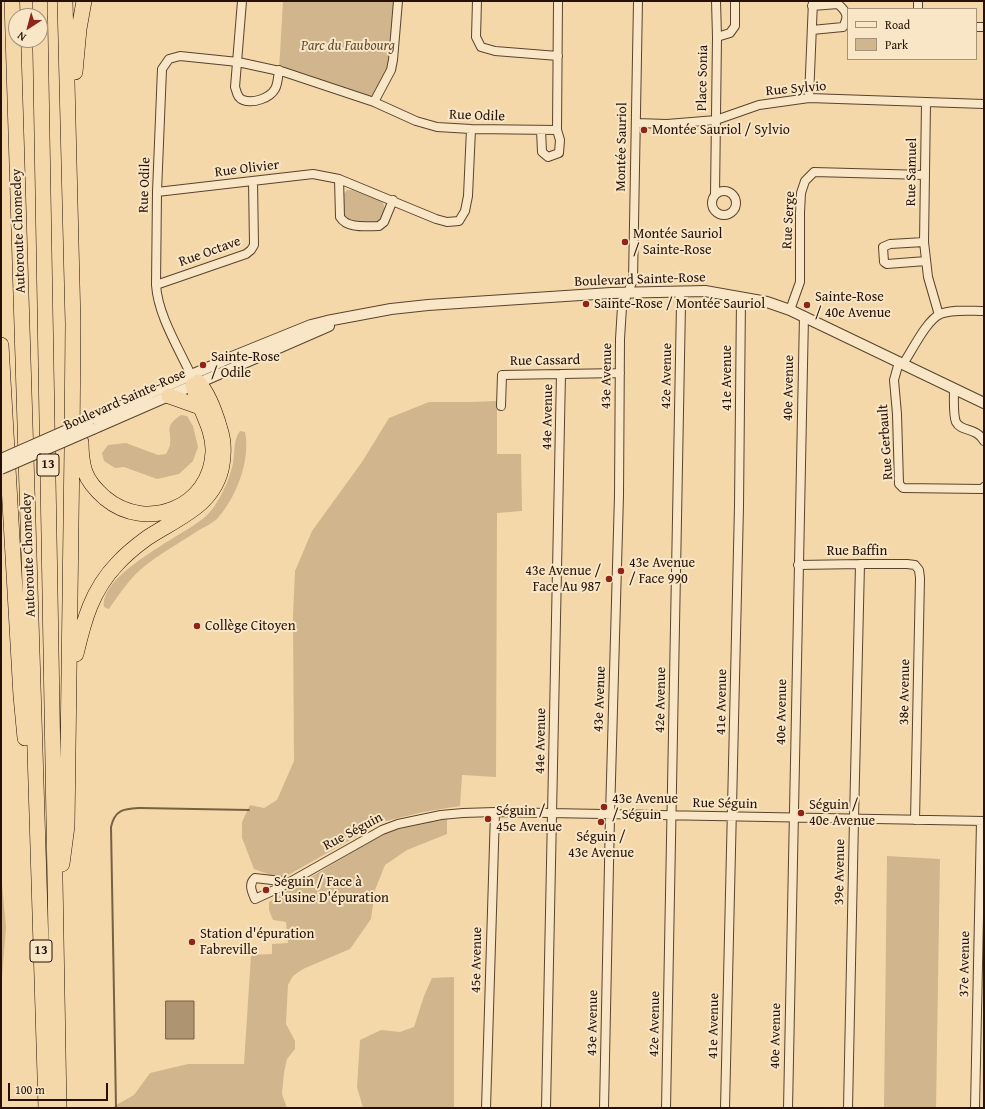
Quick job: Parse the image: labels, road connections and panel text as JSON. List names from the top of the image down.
{
  "streets": {
    "highway": ["Autoroute Chomedey", "13"],
    "street": [
      "Place Sonia",
      "Rue Sylvio",
      "Rue Odile",
      "Montée Sauriol",
      "Rue Olivier",
      "Rue Samuel",
      "Rue Serge",
      "Rue Octave",
      "Boulevard Sainte-Rose",
      "Rue Cassard",
      "43e Avenue",
      "42e Avenue",
      "41e Avenue",
      "40e Avenue",
      "44e Avenue",
      "Rue Gerbault",
      "Rue Baffin",
      "38e Avenue",
      "Rue Séguin",
      "39e Avenue",
      "45e Avenue",
      "37e Avenue"
    ]
  },
  "crossings": [
    ["Place Sonia", "Rue Sylvio"],
    ["Rue Sylvio", "Montée Sauriol"],
    ["Rue Sylvio", "Rue Samuel"],
    ["Rue Odile", "Rue Olivier"],
    ["Rue Odile", "Rue Octave"],
    ["Rue Odile", "Boulevard Sainte-Rose"],
    ["Montée Sauriol", "Boulevard Sainte-Rose"],
    ["Montée Sauriol", "43e Avenue"],
    ["Rue Olivier", "Rue Octave"],
    ["Rue Samuel", "Rue Serge"],
    ["Rue Samuel", "Rue Gerbault"],
    ["Rue Serge", "Boulevard Sainte-Rose"],
    ["Boulevard Sainte-Rose", "43e Avenue"],
    ["Boulevard Sainte-Rose", "42e Avenue"],
    ["Boulevard Sainte-Rose", "41e Avenue"],
    ["Boulevard Sainte-Rose", "40e Avenue"],
    ["Boulevard Sainte-Rose", "Rue Gerbault"],
    ["Rue Cassard", "43e Avenue"],
    ["Rue Cassard", "44e Avenue"],
    ["43e Avenue", "Rue Séguin"],
    ["42e Avenue", "Rue Séguin"],
    ["41e Avenue", "Rue Séguin"],
    ["40e Avenue", "Rue Baffin"],
    ["40e Avenue", "Rue Séguin"],
    ["44e Avenue", "Rue Séguin"],
    ["Rue Baffin", "38e Avenue"],
    ["Rue Baffin", "39e Avenue"],
    ["38e Avenue", "Rue Séguin"],
    ["Rue Séguin", "39e Avenue"],
    ["Rue Séguin", "45e Avenue"],
    ["Rue Séguin", "37e Avenue"]
  ],
  "parks": ["Parc du Faubourg"],
  "places": [
    "Montée Sauriol / Sylvio",
    "Montée Sauriol / Sainte-Rose",
    "Sainte-Rose / Montée Sauriol",
    "Sainte-Rose / 40e Avenue",
    "Sainte-Rose / Odile",
    "43e Avenue / Face 990",
    "43e Avenue / Face Au 987",
    "Collège Citoyen",
    "43e Avenue / Séguin",
    "Séguin / 40e Avenue",
    "Séguin / 45e Avenue",
    "Séguin / 43e Avenue",
    "Séguin / Face à L'usine D'épuration",
    "Station d'épuration Fabreville"
  ],
  "legend": ["Road", "Park"],
  "scale_bar": "100 m",
  "north": "bottom left"
}
